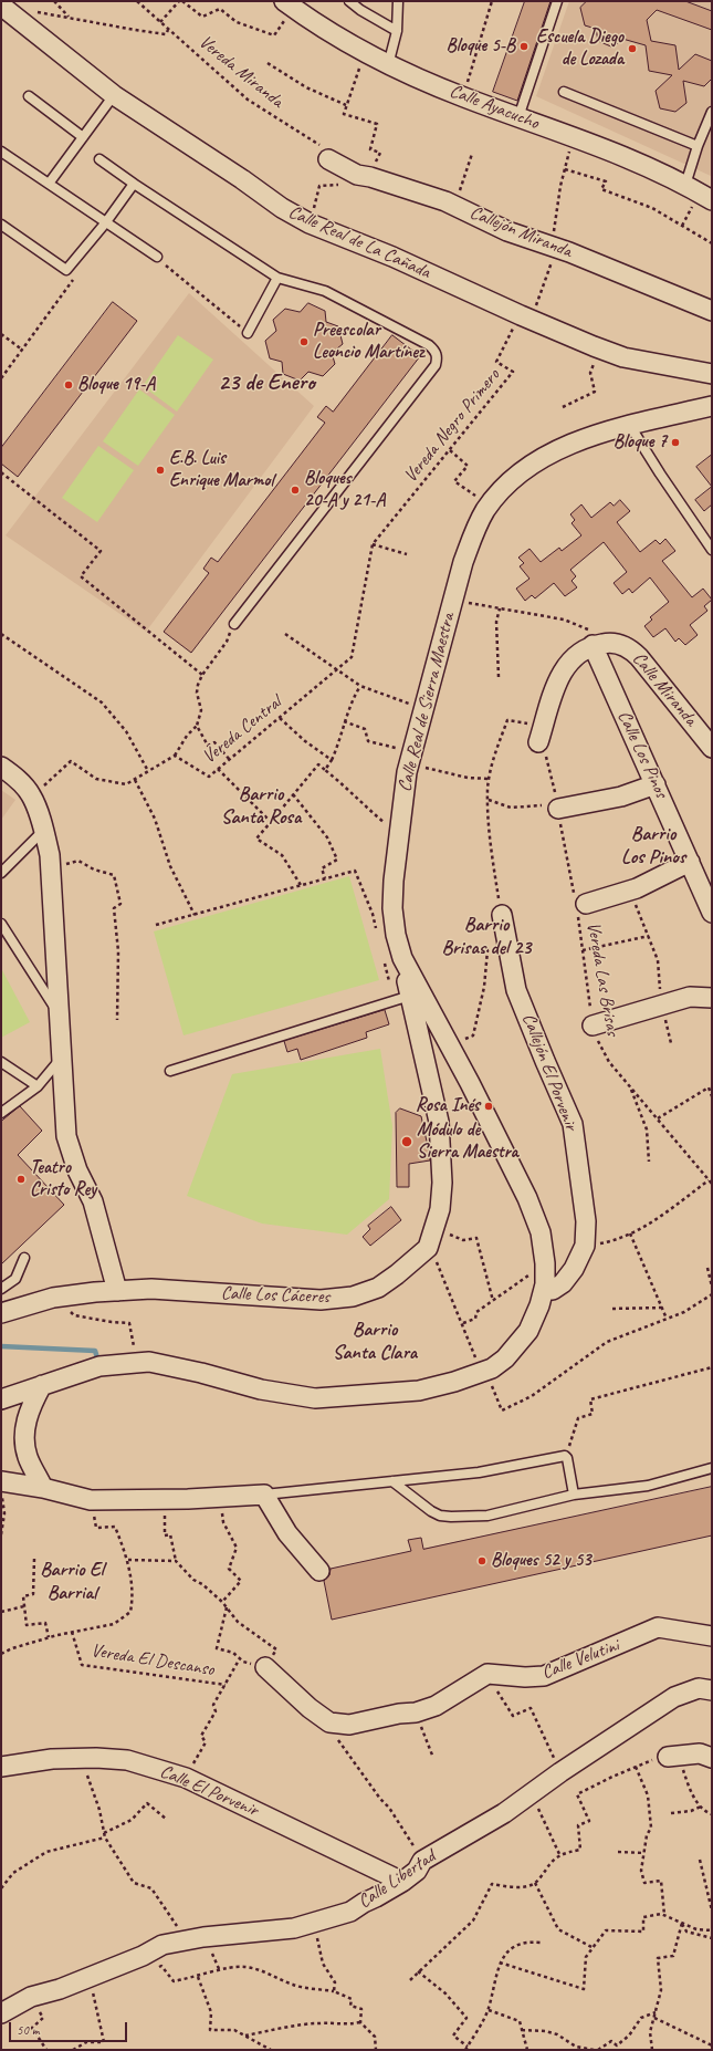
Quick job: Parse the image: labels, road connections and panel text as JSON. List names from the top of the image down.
{
  "streets": {
    "street": [
      "Calle Ayacucho",
      "Callejón Miranda",
      "Calle Real de La Cañada",
      "Calle Miranda",
      "Calle Real de Sierra Maestra",
      "Calle Los Pinos",
      "Callejón El Porvenir",
      "Calle Los Cáceres",
      "Calle Velutini",
      "Calle El Porvenir",
      "Calle Libertad"
    ],
    "path": [
      "Vereda Miranda",
      "Vereda Negro Primero",
      "Vereda Central",
      "Vereda Las Brisas",
      "Vereda El Descanso"
    ]
  },
  "crossings": [
    ["Vereda Miranda", "Callejón Miranda"],
    ["Calle Real de La Cañada", "Vereda Negro Primero"],
    ["Vereda Negro Primero", "Vereda Central"],
    ["Calle Miranda", "Calle Los Pinos"],
    ["Calle Real de Sierra Maestra", "Callejón El Porvenir"],
    ["Calle Real de Sierra Maestra", "Calle Los Cáceres"],
    ["Calle El Porvenir", "Calle Libertad"]
  ],
  "districts": [
    "23 de Enero",
    "Barrio Santa Rosa",
    "Barrio Los Pinos",
    "Barrio Brisas del 23",
    "Barrio Santa Clara",
    "Barrio El Barrial"
  ],
  "places": [
    "Bloque 5-B",
    "Escuela Diego de Lozada",
    "Preescolar Leoncio Martínez",
    "Bloque 19-A",
    "Bloque 7",
    "E.B. Luis Enrique Marmol",
    "Bloques 20-A y 21-A",
    "Rosa Inés",
    "Módulo de Sierra Maestra",
    "Teatro Cristo Rey",
    "Bloques 52 y 53"
  ],
  "scale_bar": "50 m"
}
